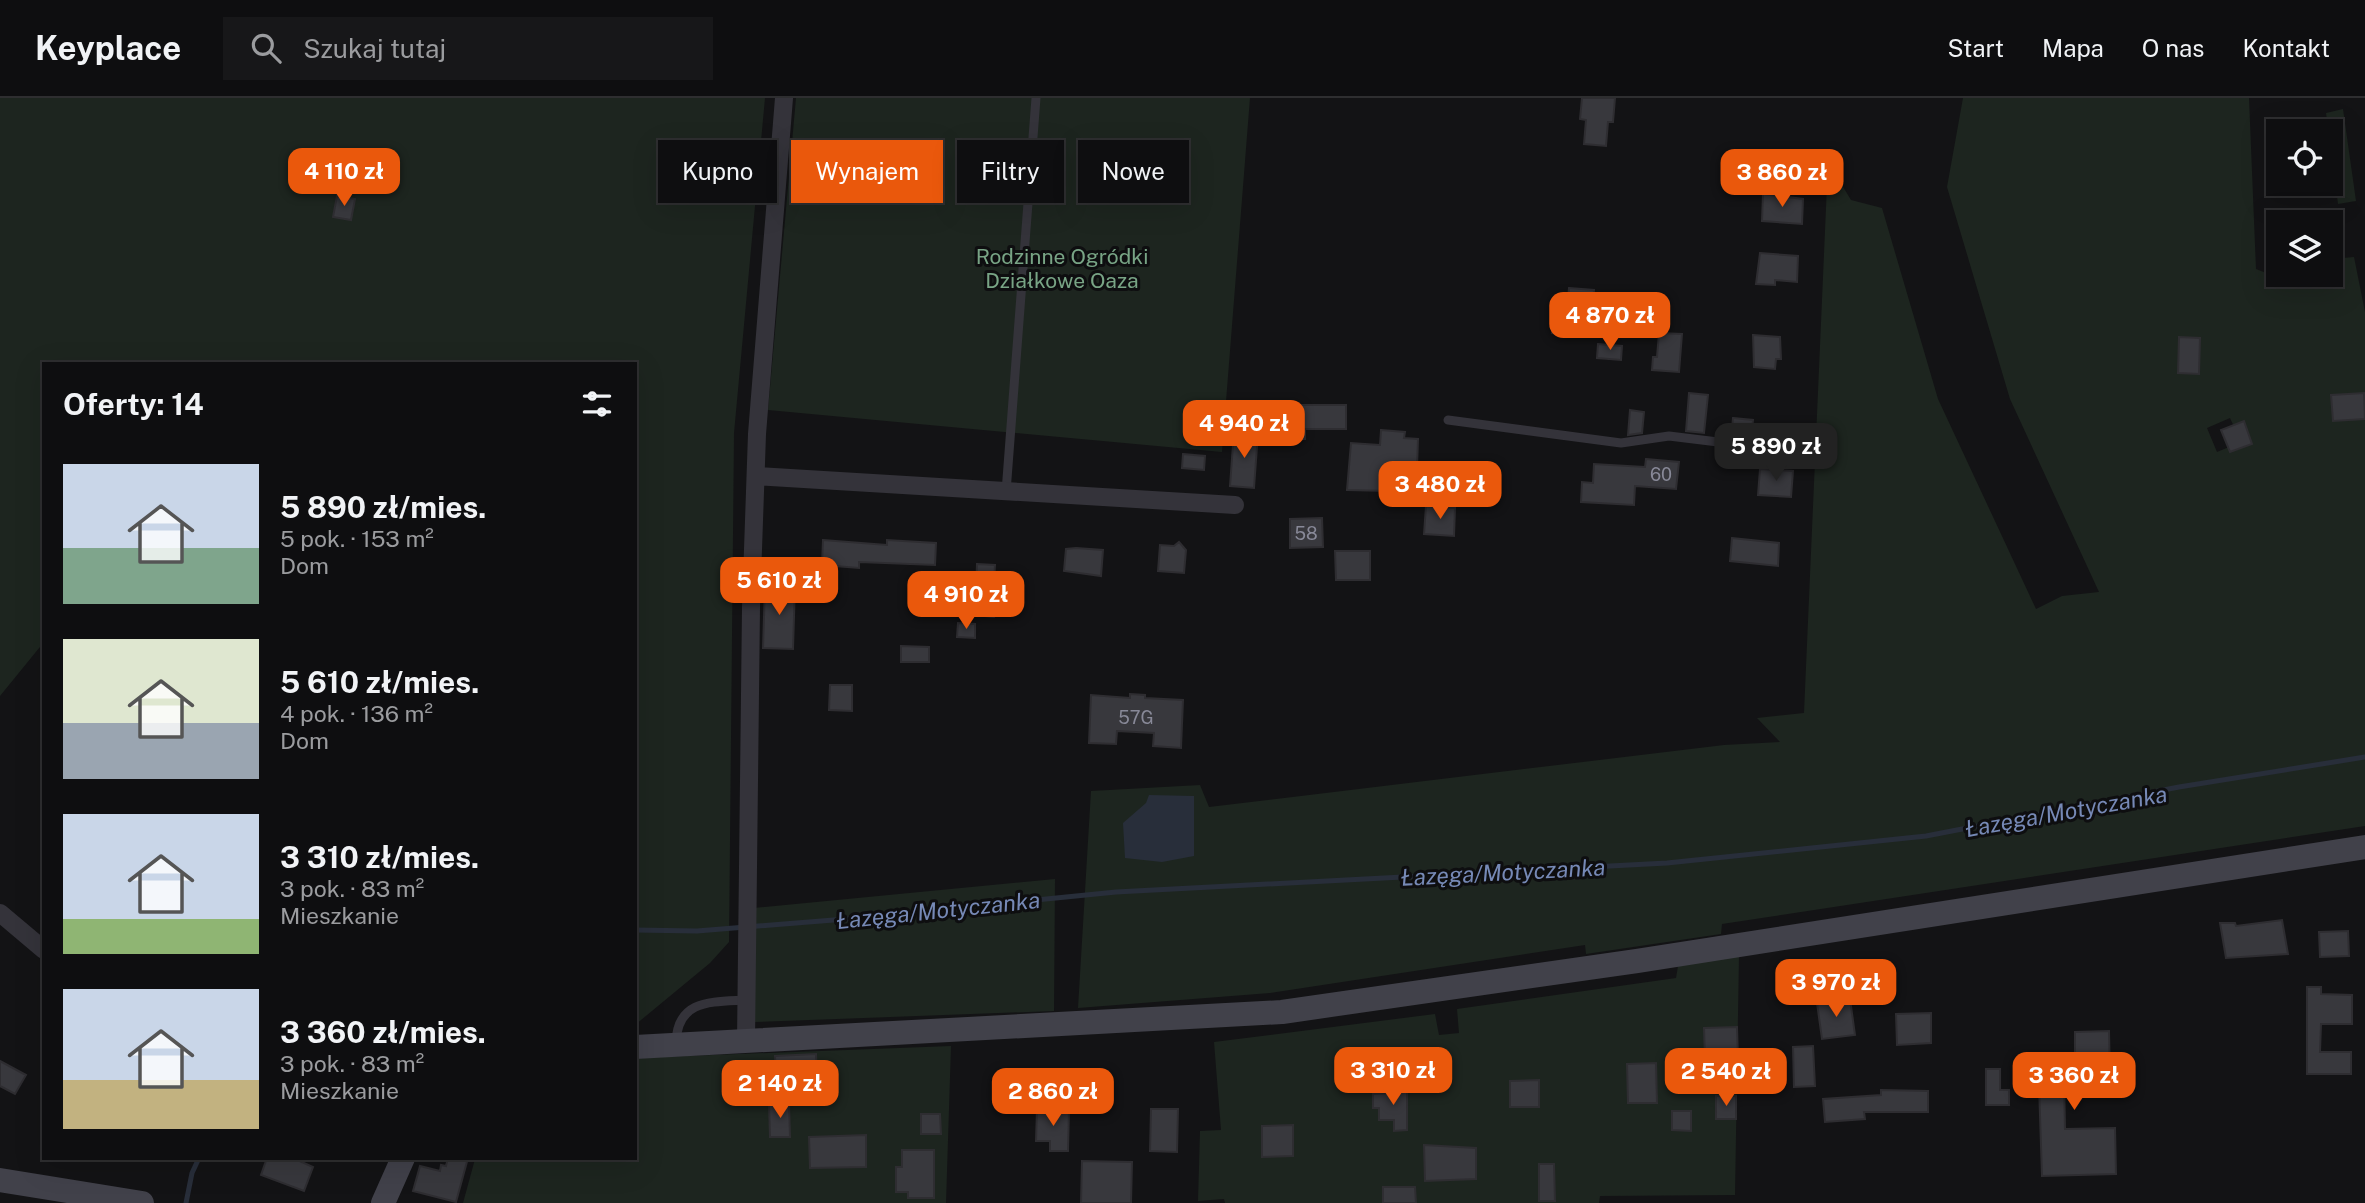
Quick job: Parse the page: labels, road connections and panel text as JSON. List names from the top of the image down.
{
  "water": ["Łazęga/Motyczanka"],
  "parks": ["Rodzinne Ogródki Działkowe Oaza"],
  "house_numbers": ["60", "58", "57G"],
  "page": {
    "header": "Keyplace",
    "search": "Szukaj tutaj",
    "nav": [
      "Start",
      "Mapa",
      "O nas",
      "Kontakt"
    ],
    "chip": [
      "Kupno",
      "Wynajem",
      "Filtry",
      "Nowe"
    ],
    "price": [
      "4 110 zł",
      "3 860 zł",
      "4 870 zł",
      "4 940 zł",
      "5 890 zł",
      "3 480 zł",
      "5 610 zł",
      "4 910 zł",
      "3 970 zł",
      "3 310 zł",
      "2 540 zł",
      "3 360 zł",
      "2 140 zł",
      "2 860 zł"
    ],
    "heading": "Oferty: 14",
    "list": [
      {
        "name": "5 890 zł/mies.",
        "note": "5 pok. · 153 m² · Dom"
      },
      {
        "name": "5 610 zł/mies.",
        "note": "4 pok. · 136 m² · Dom"
      },
      {
        "name": "3 310 zł/mies.",
        "note": "3 pok. · 83 m² · Mieszkanie"
      },
      {
        "name": "3 360 zł/mies.",
        "note": "3 pok. · 83 m² · Mieszkanie"
      }
    ]
  }
}
